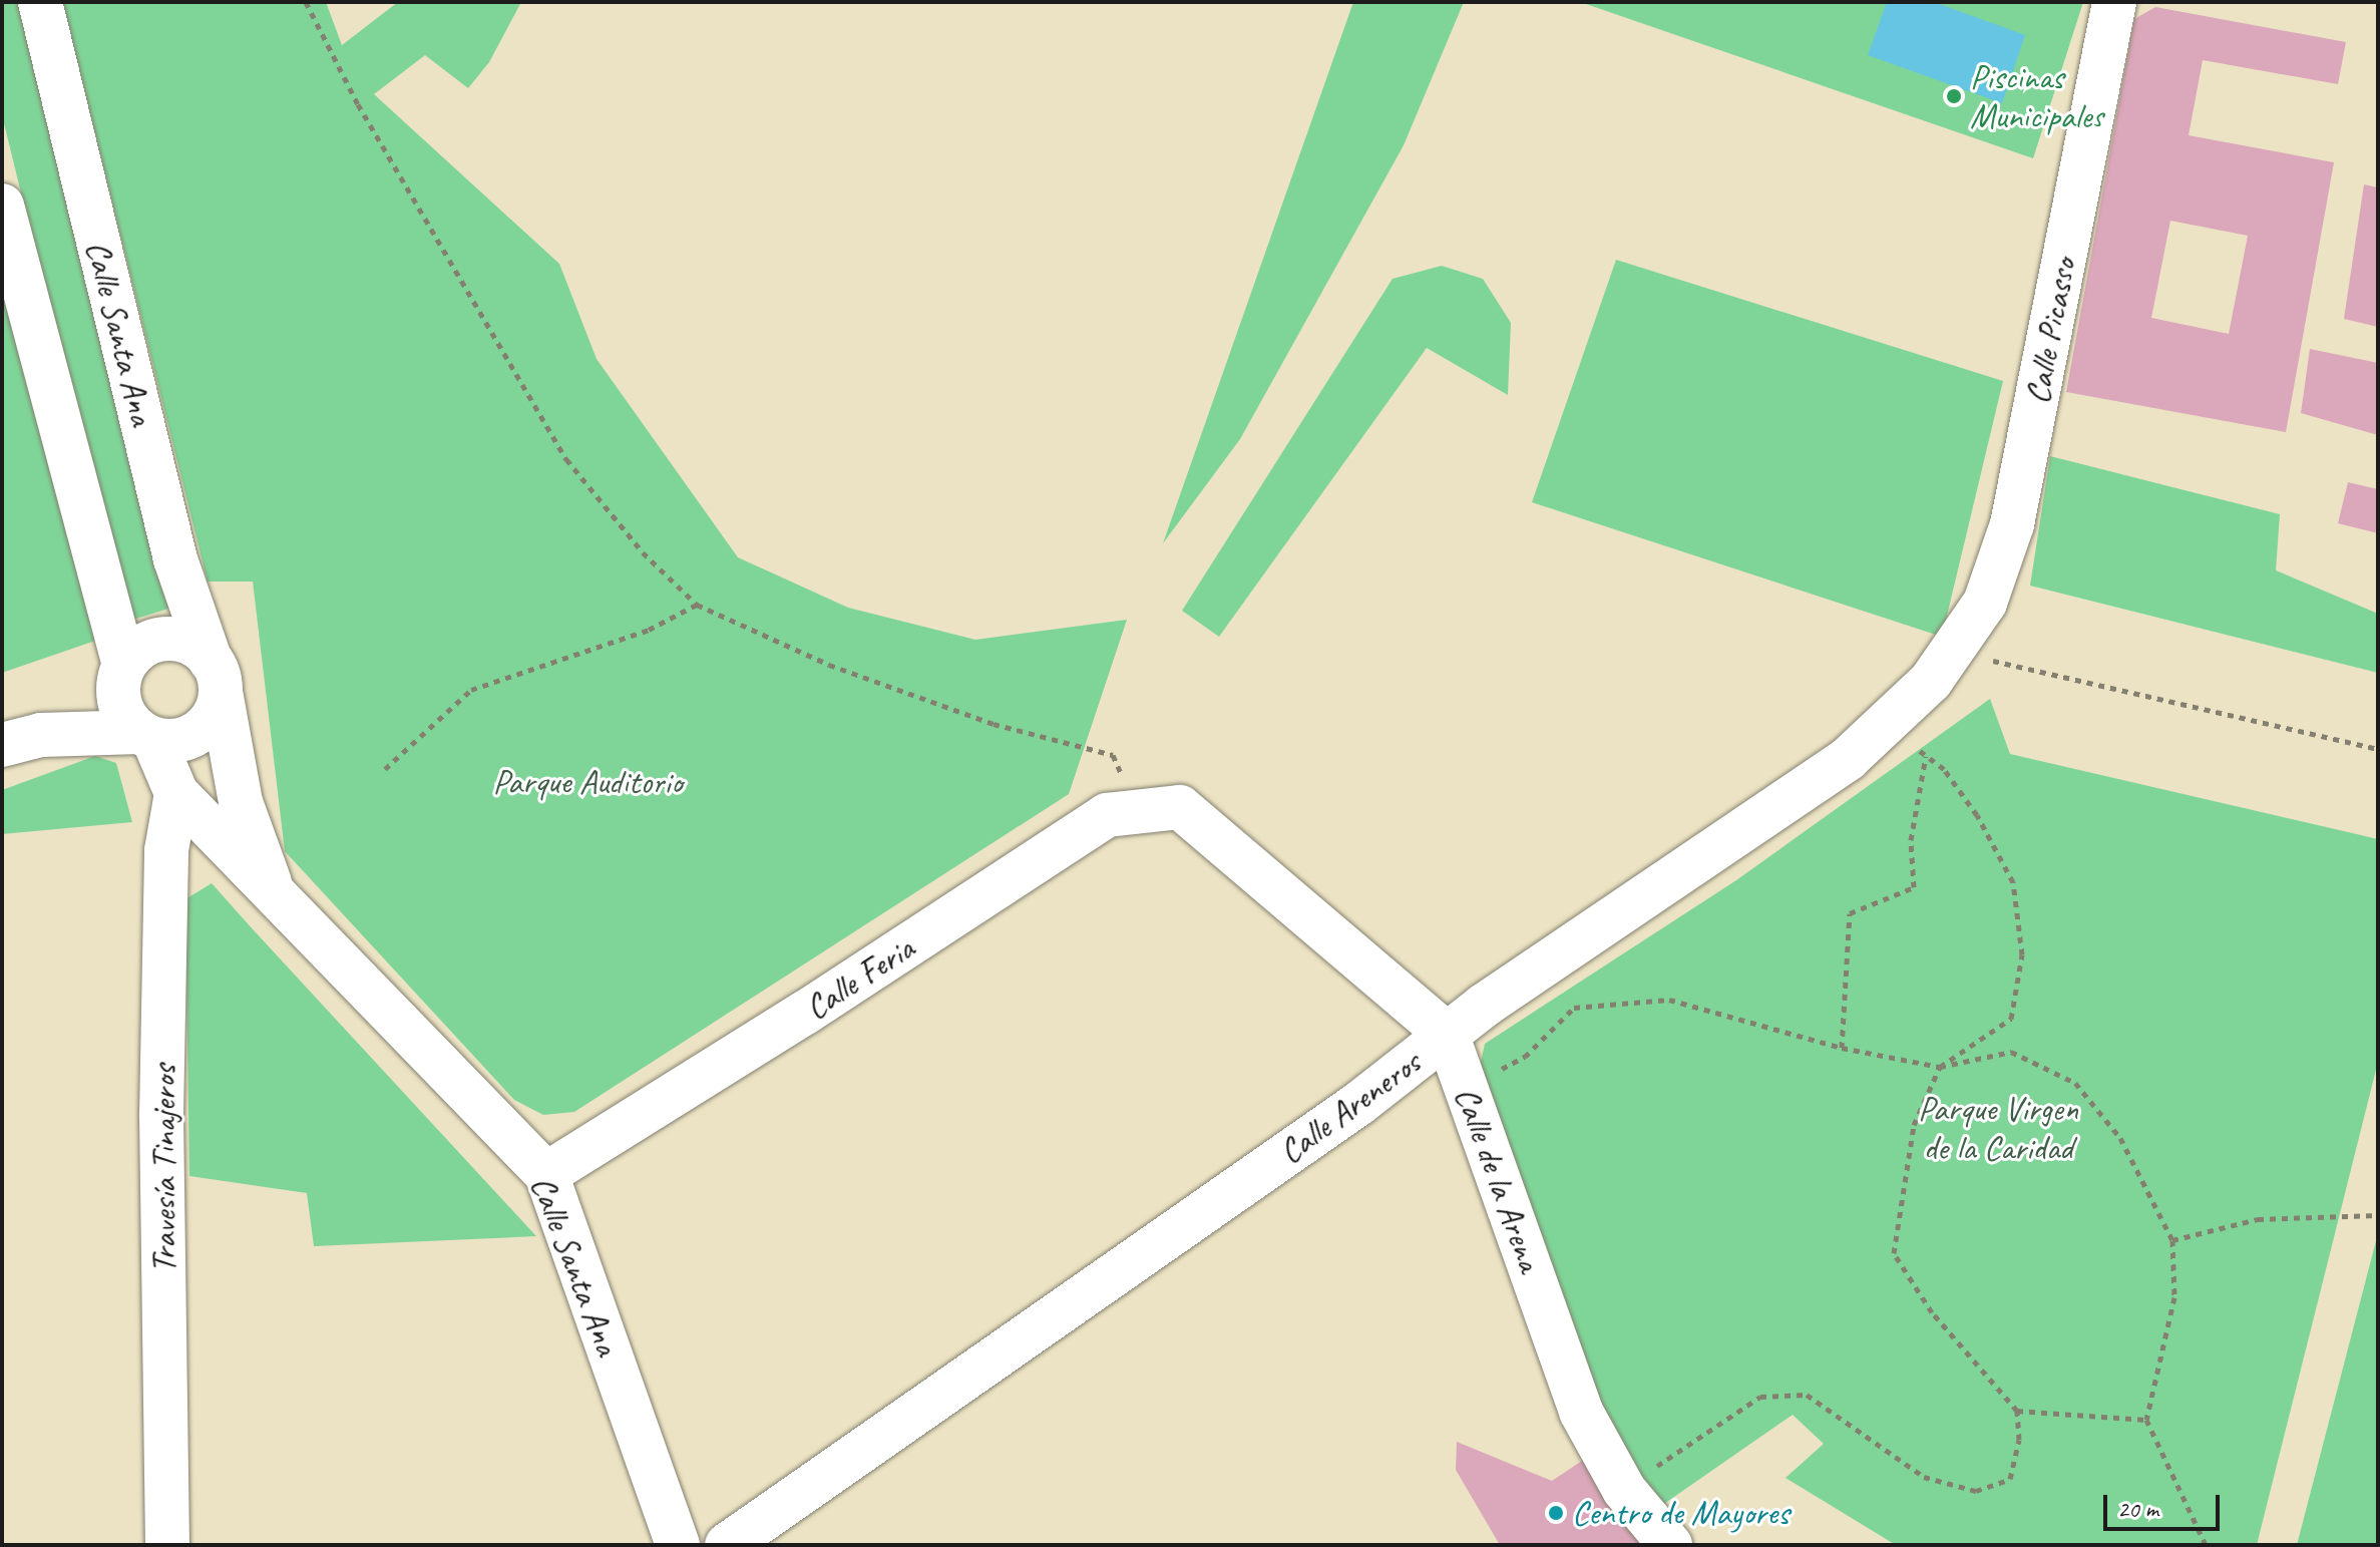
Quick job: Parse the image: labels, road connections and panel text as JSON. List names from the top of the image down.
{
  "streets": {
    "street": [
      "Calle Picasso",
      "Calle Santa Ana",
      "Calle Feria",
      "Calle Areneros",
      "Travesía Tinajeros",
      "Calle de la Arena"
    ]
  },
  "crossings": [
    ["Calle Picasso", "Calle Areneros"],
    ["Calle Santa Ana", "Calle Feria"],
    ["Calle Santa Ana", "Travesía Tinajeros"],
    ["Calle Areneros", "Calle de la Arena"]
  ],
  "parks": ["Parque Auditorio", "Parque Virgen de la Caridad"],
  "places": ["Piscinas Municipales", "Centro de Mayores"],
  "scale_bar": "20 m"
}
